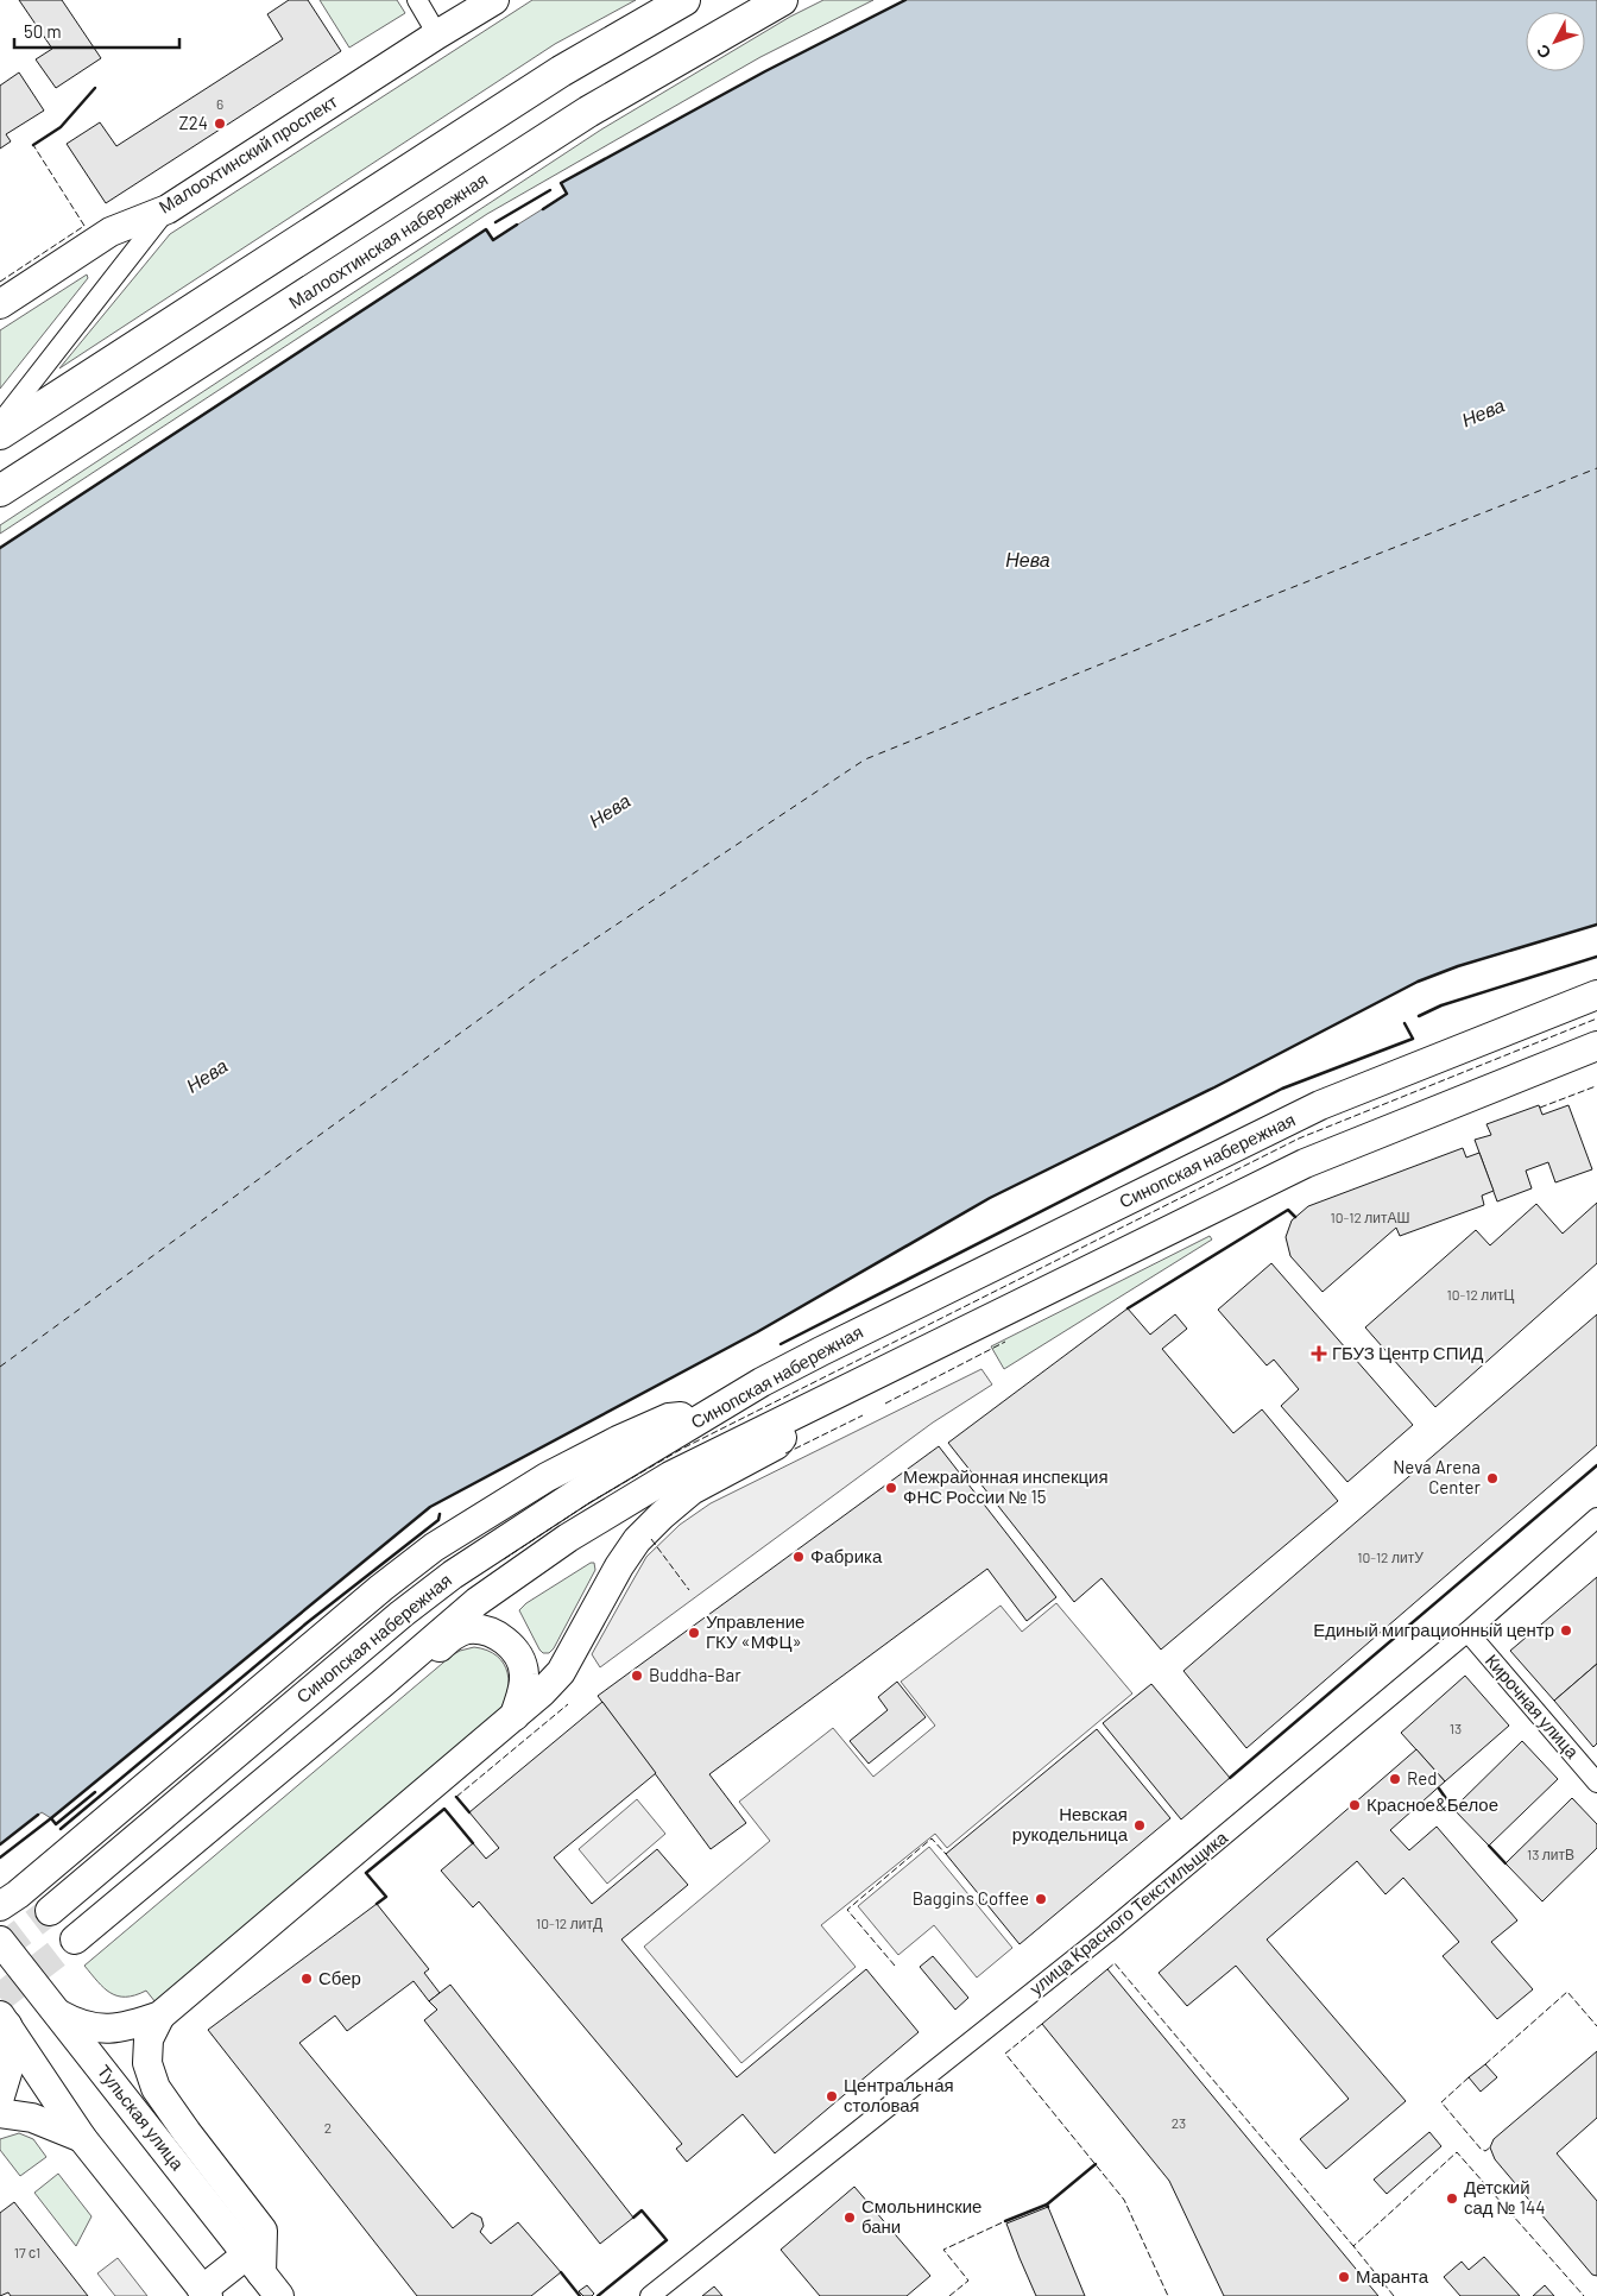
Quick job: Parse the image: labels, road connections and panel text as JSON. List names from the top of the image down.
{
  "streets": {
    "main road": [
      "Малоохтинский проспект",
      "Малоохтинская набережная",
      "Синопская набережная",
      "Тульская улица"
    ],
    "street": ["Кирочная улица", "улица Красного Текстильщика"]
  },
  "crossings": [
    ["Кирочная улица", "улица Красного Текстильщика"]
  ],
  "water": ["Нева"],
  "places": {
    "other": [
      "Z24",
      "Neva Arena Center",
      "Межрайонная инспекция ФНС России № 15",
      "Фабрика",
      "Единый миграционный центр",
      "Управление ГКУ «МФЦ»",
      "Buddha-Bar",
      "Red",
      "Красное&Белое",
      "Невская рукодельница",
      "Baggins Coffee",
      "Сбер",
      "Центральная столовая",
      "Детский сад № 144",
      "Смольнинские бани",
      "Маранта"
    ],
    "health": ["ГБУЗ Центр СПИД"]
  },
  "house_numbers": [
    "6",
    "10-12 литАШ",
    "10-12 литЦ",
    "10-12 литУ",
    "13",
    "13 литВ",
    "10-12 литД",
    "23",
    "2",
    "17 с1"
  ],
  "scale_bar": "50 m",
  "north": "bottom left"
}
